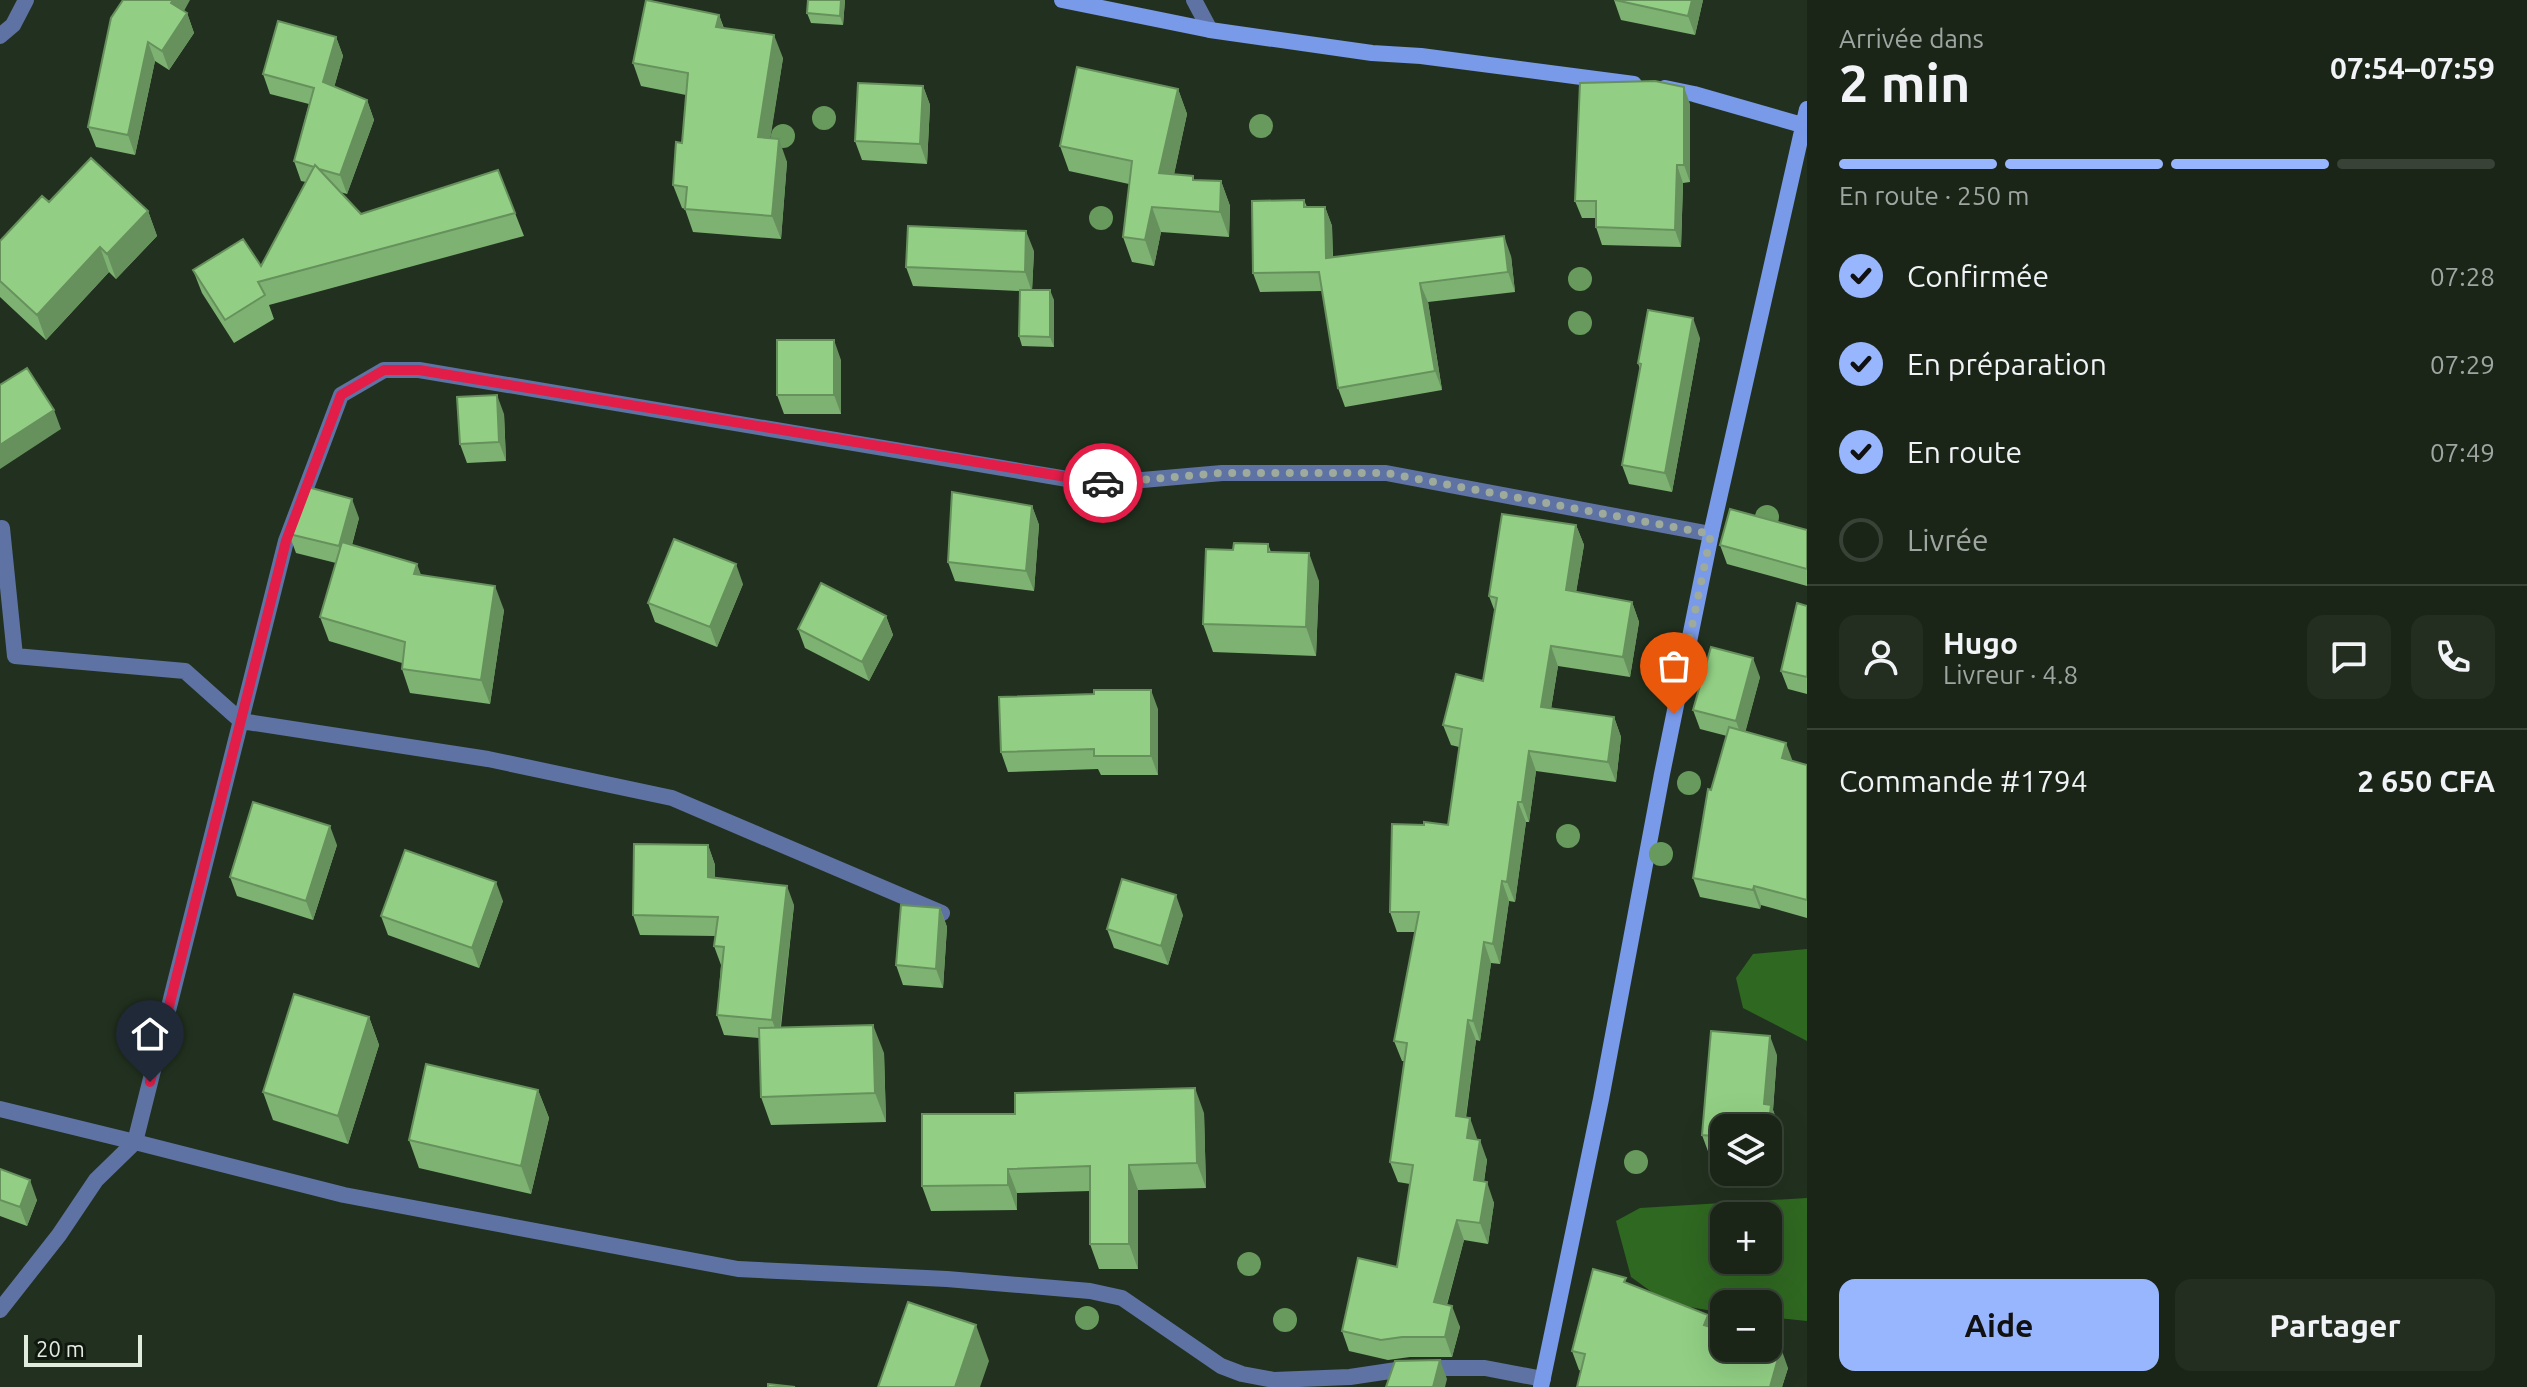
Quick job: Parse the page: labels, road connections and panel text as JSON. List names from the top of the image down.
{
  "scale_bar": "20 m",
  "page": {
    "heading": ["2 min", "Arrivée dans", "07:54–07:59"],
    "panel": [
      "Hugo",
      "Livreur · 4.8",
      "Commande #1794",
      "2 650 CFA"
    ],
    "bar": "En route · 250 m",
    "list": [
      ["Confirmée", "07:28"],
      ["En préparation", "07:29"],
      ["En route", "07:49"],
      "Livrée"
    ],
    "map_buttons": ["+", "−"],
    "buttons": ["Aide", "Partager"],
    "scale": "20 m"
  }
}
